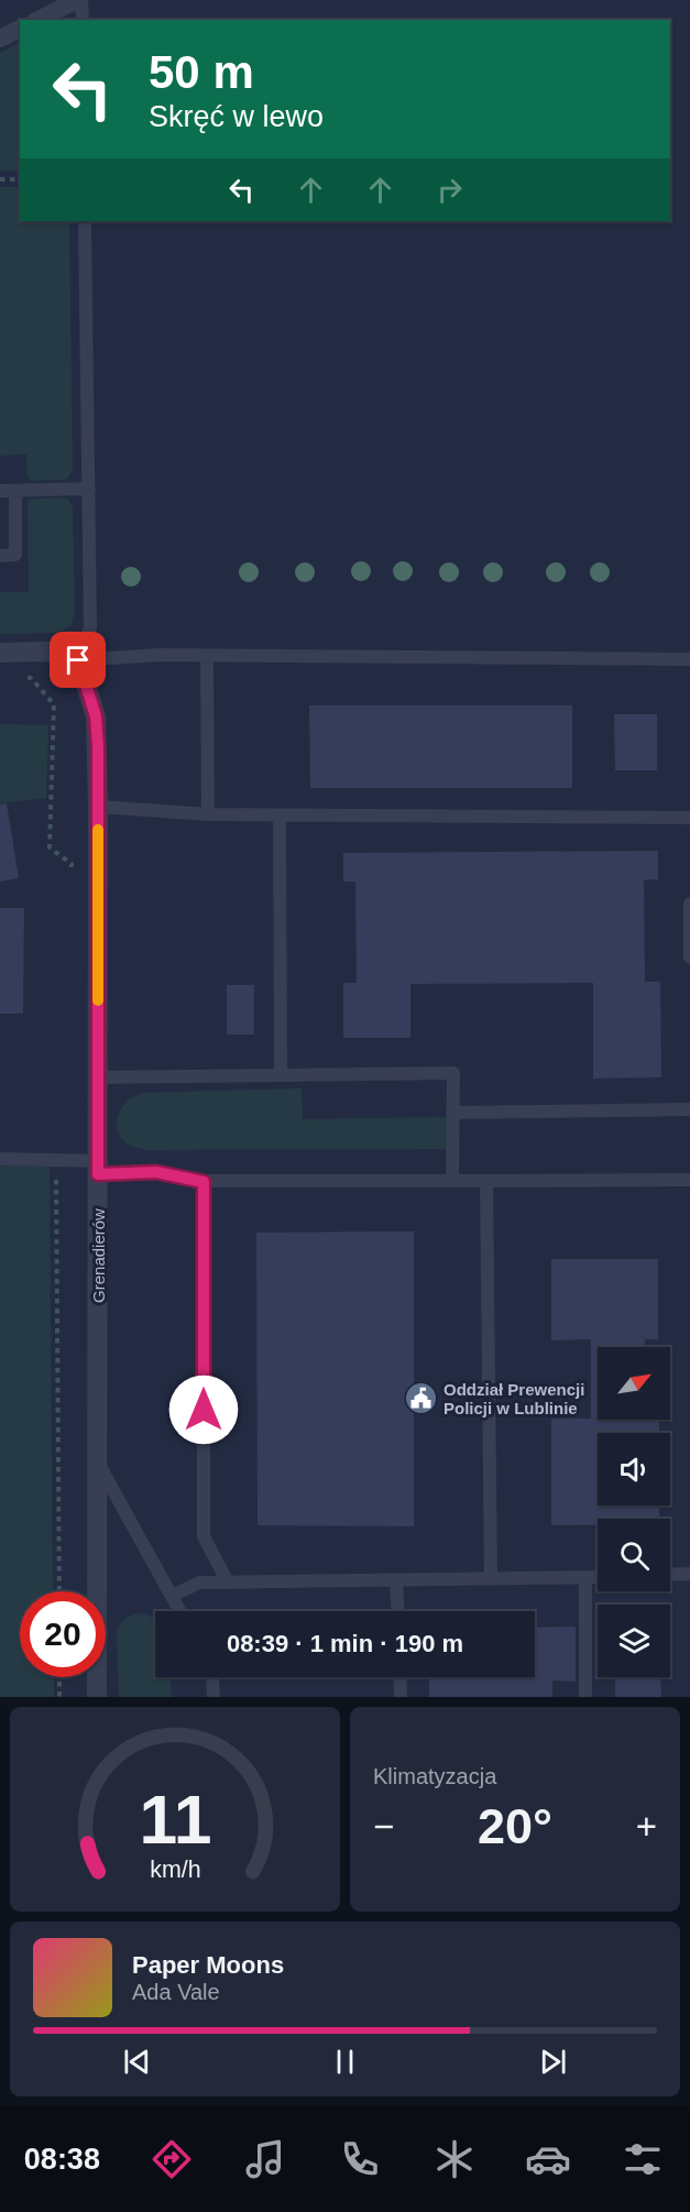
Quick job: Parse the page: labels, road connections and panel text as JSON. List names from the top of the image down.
{
  "streets": {
    "street": ["Grenadierów"]
  },
  "places": {
    "public building": ["Oddział Prewencji Policji w Lublinie"]
  },
  "north": "top right",
  "page": {
    "turn": ["50 m", "Skręć w lewo"],
    "limit": "20",
    "trip": "08:39 · 1 min · 190 m",
    "tile": "Klimatyzacja",
    "heat": ["−", "20°", "+"],
    "song": ["Paper Moons", "Ada Vale"],
    "tabs": "08:38",
    "gauge": ["11", "km/h"]
  }
}
